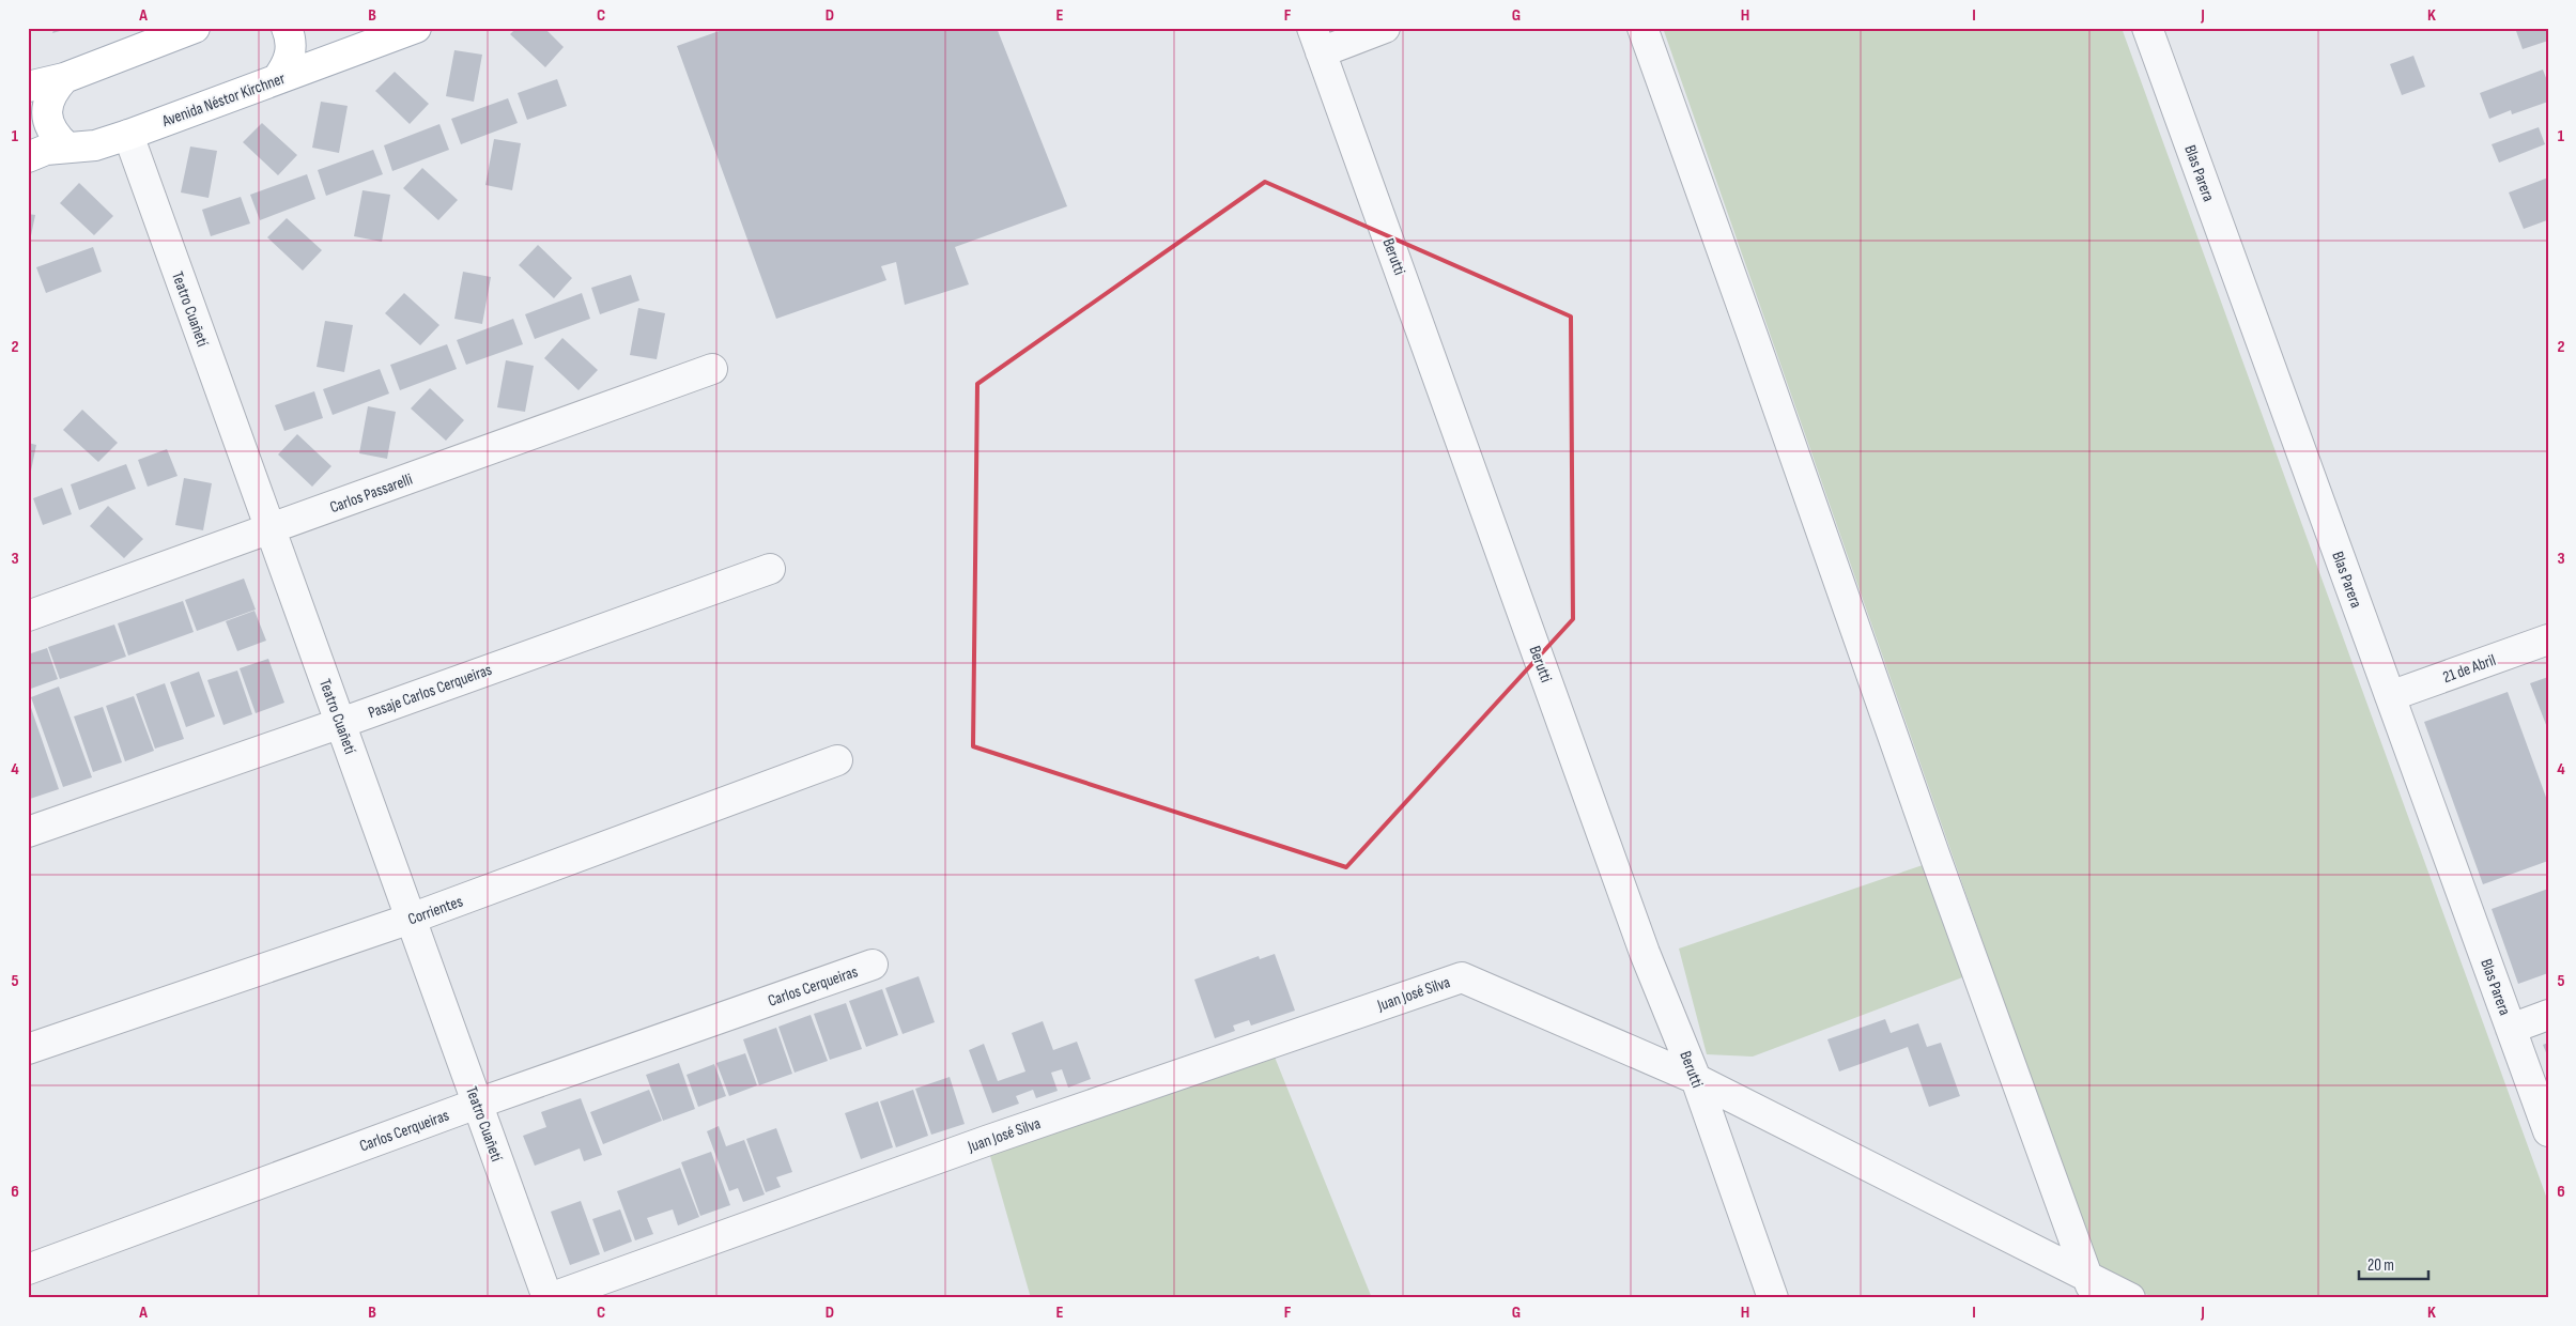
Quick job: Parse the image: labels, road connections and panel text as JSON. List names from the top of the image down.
{
  "streets": {
    "main road": ["Avenida Néstor Kirchner"],
    "street": [
      "Blas Parera",
      "Berutti",
      "Teatro Cuañetí",
      "Carlos Passarelli",
      "21 de Abril",
      "Pasaje Carlos Cerqueiras",
      "Corrientes",
      "Carlos Cerqueiras",
      "Juan José Silva"
    ]
  },
  "crossings": [
    ["Avenida Néstor Kirchner", "Teatro Cuañetí"],
    ["Blas Parera", "21 de Abril"],
    ["Berutti", "Juan José Silva"],
    ["Teatro Cuañetí", "Carlos Passarelli"],
    ["Teatro Cuañetí", "Pasaje Carlos Cerqueiras"],
    ["Teatro Cuañetí", "Corrientes"],
    ["Teatro Cuañetí", "Carlos Cerqueiras"],
    ["Teatro Cuañetí", "Juan José Silva"]
  ],
  "scale_bar": "20 m",
  "grid": {
    "columns": [
      "A",
      "B",
      "C",
      "D",
      "E",
      "F",
      "G",
      "H",
      "I",
      "J",
      "K"
    ],
    "rows": [
      "1",
      "2",
      "3",
      "4",
      "5",
      "6"
    ]
  }
}
